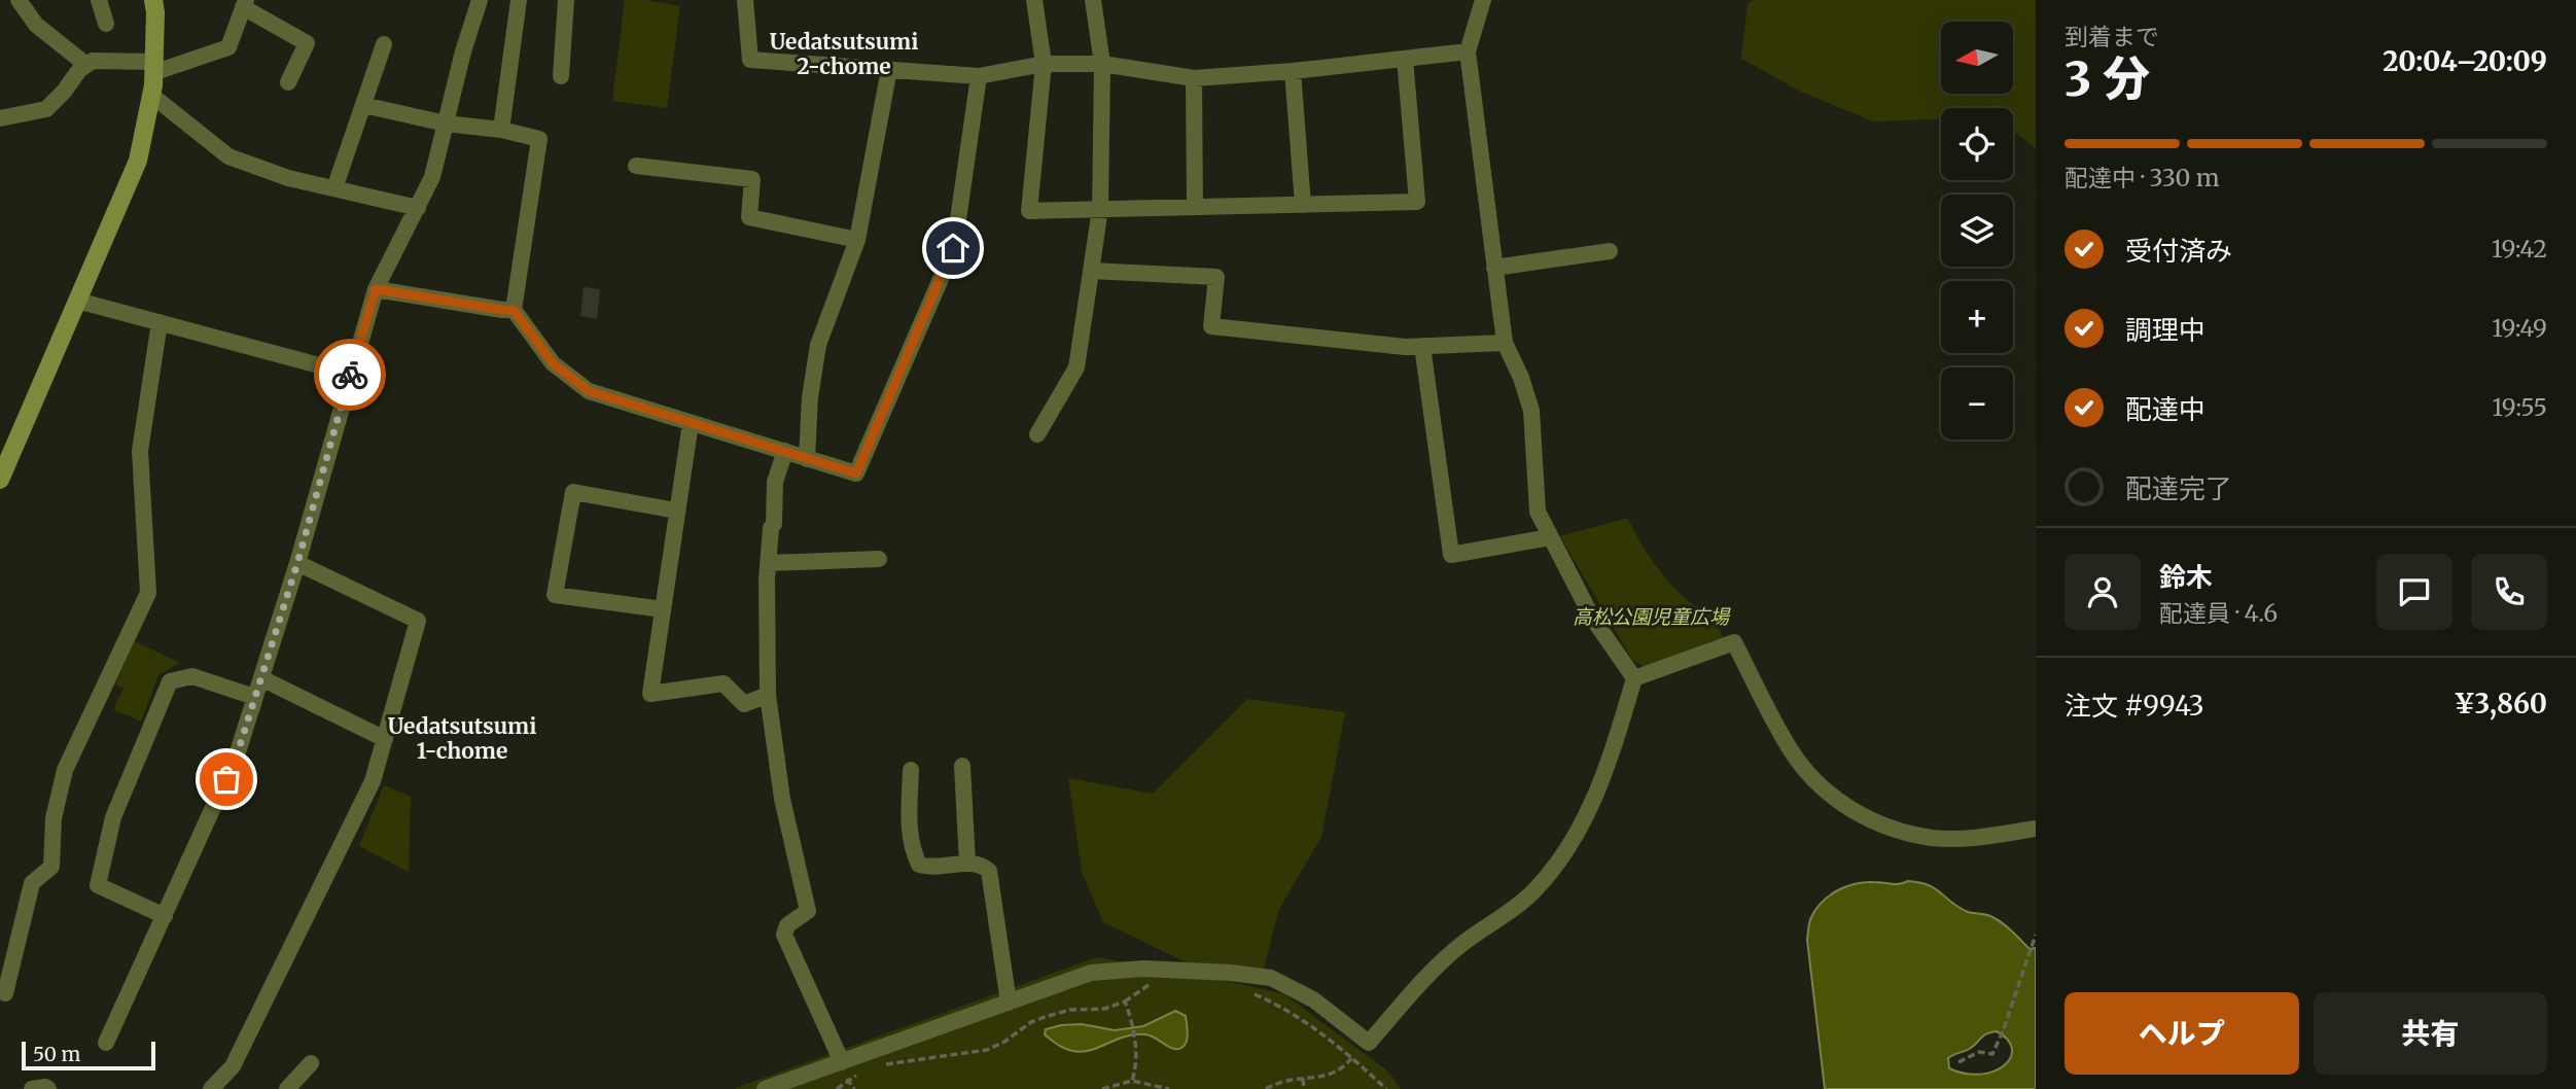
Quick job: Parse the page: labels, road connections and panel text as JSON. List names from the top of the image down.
{
  "districts": ["Uedatsutsumi 2-chome", "Uedatsutsumi 1-chome"],
  "parks": ["高松公園児童広場"],
  "scale_bar": "50 m",
  "north": "left",
  "page": {
    "heading": ["3 分", "到着まで", "20:04–20:09"],
    "panel": [
      "鈴木",
      "配達員 · 4.6",
      "注文 #9943",
      "¥3,860"
    ],
    "map_buttons": ["+", "−"],
    "bar": "配達中 · 330 m",
    "list": [
      ["受付済み", "19:42"],
      ["調理中", "19:49"],
      ["配達中", "19:55"],
      "配達完了"
    ],
    "buttons": ["ヘルプ", "共有"],
    "scale": "50 m"
  }
}
